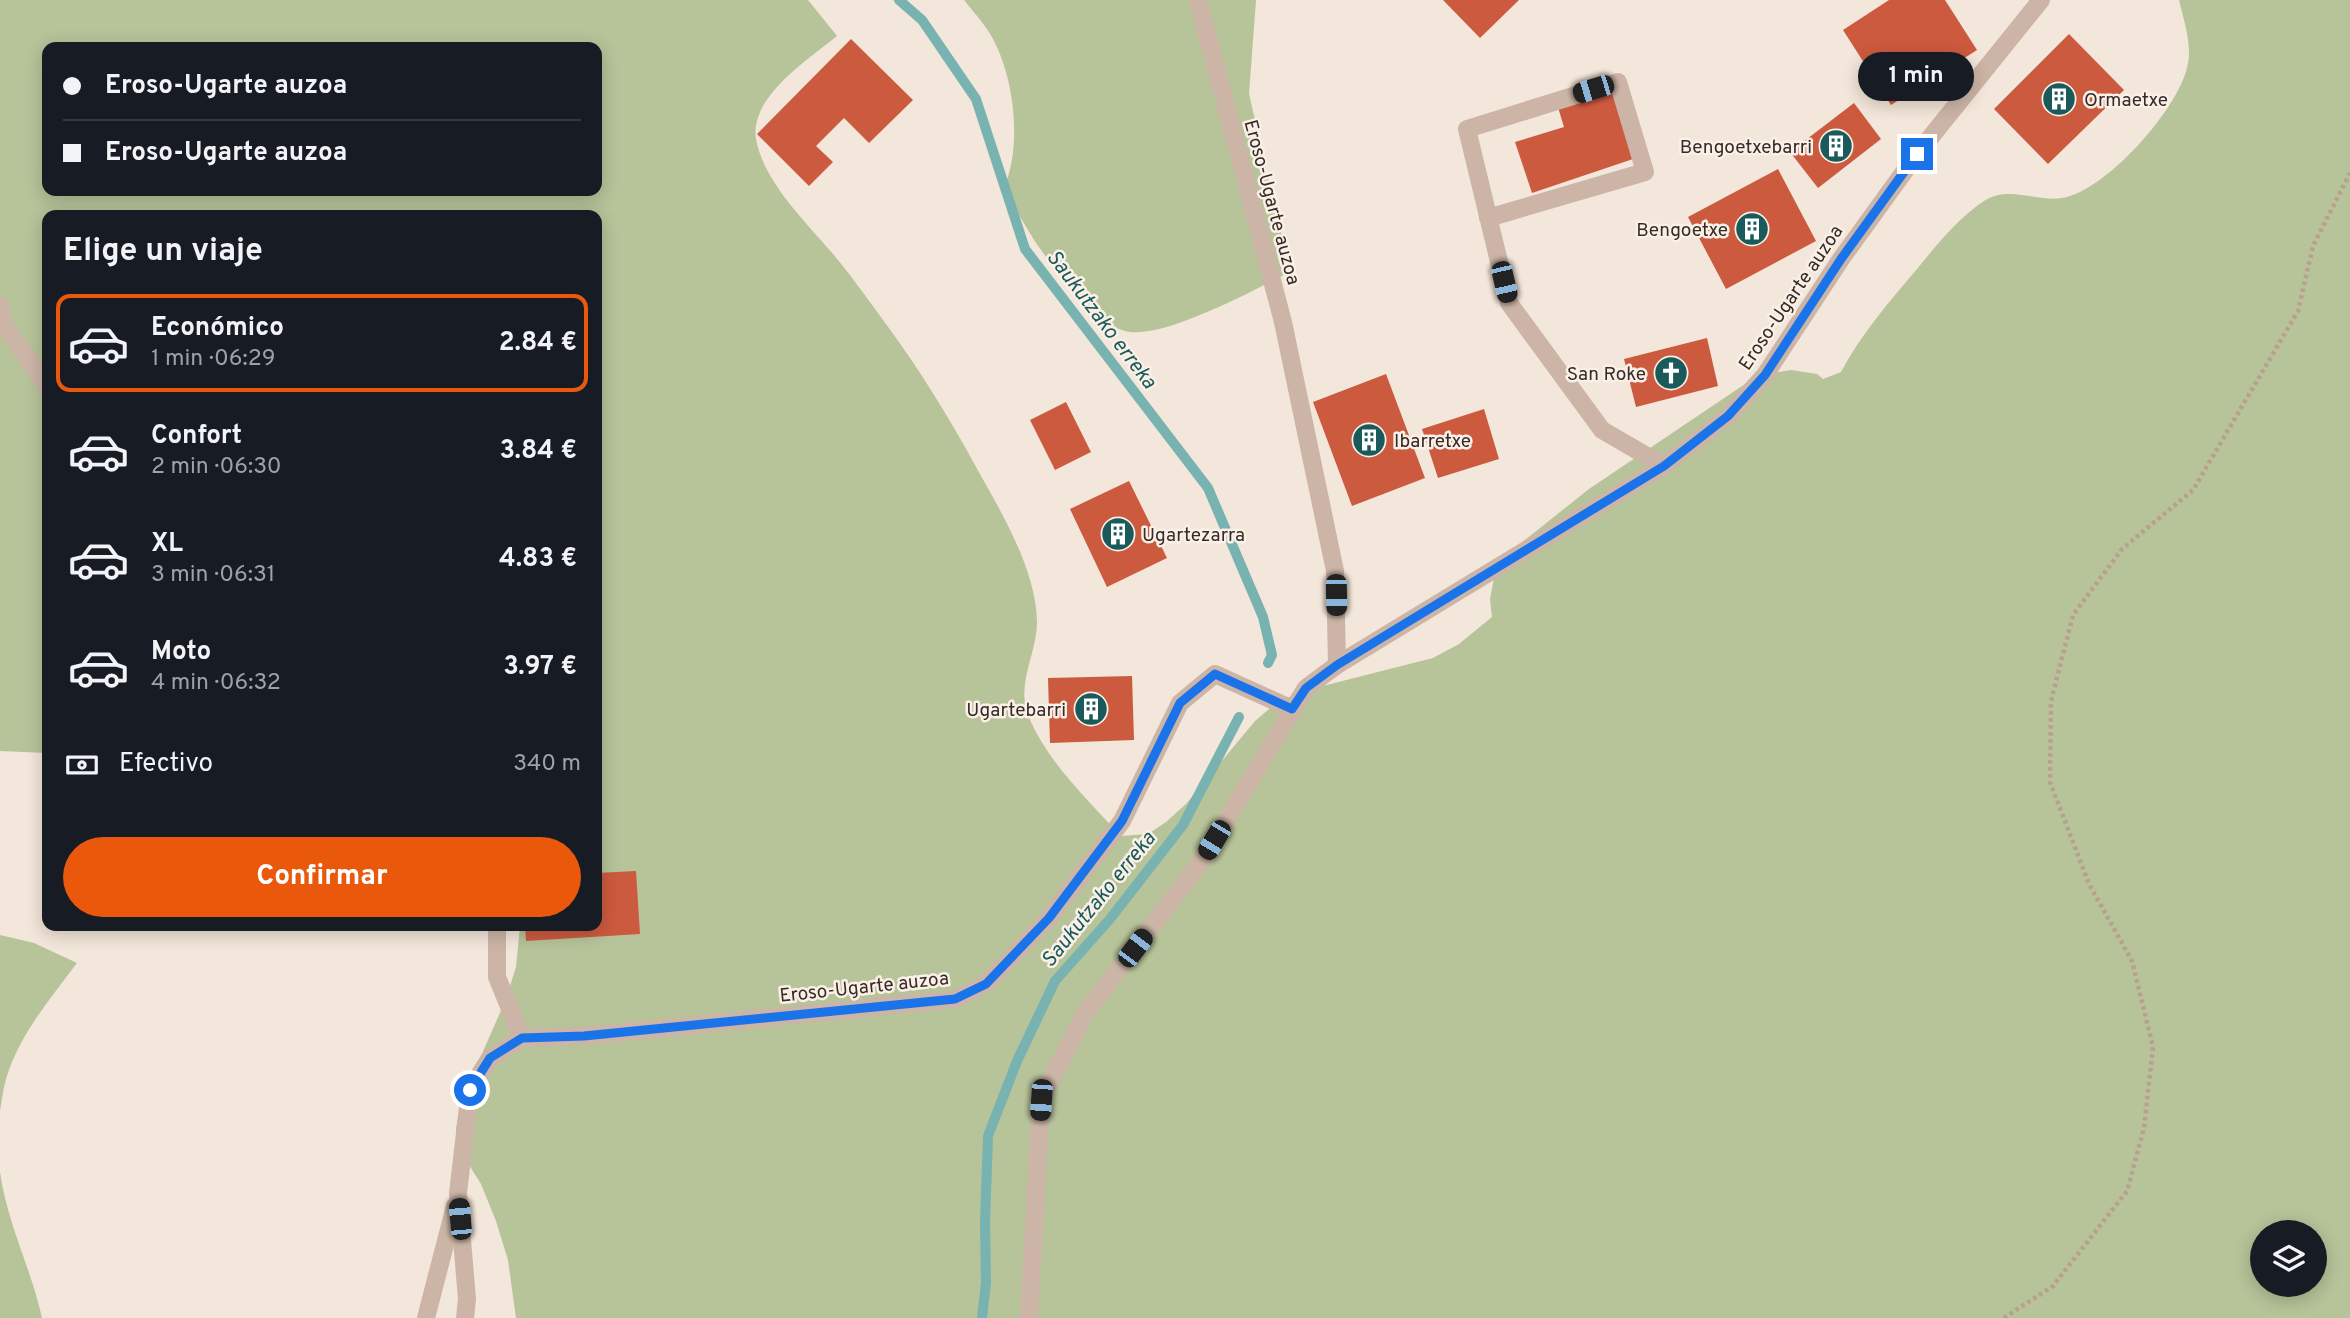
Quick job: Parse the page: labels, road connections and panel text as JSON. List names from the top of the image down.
{
  "streets": {
    "street": ["Eroso-Ugarte auzoa"]
  },
  "water": ["Saukutzako erreka"],
  "places": {
    "building": [
      "Ormaetxe",
      "Bengoetxebarri",
      "Bengoetxe",
      "Ibarretxe",
      "Ugartezarra",
      "Ugartebarri"
    ],
    "church": ["San Roke"]
  },
  "page": {
    "banner": ["Eroso-Ugarte auzoa", "Eroso-Ugarte auzoa"],
    "bubble": "1 min",
    "heading": "Elige un viaje",
    "list": [
      {
        "name": "Económico",
        "note": "1 min · 06:29",
        "value": "2.84 €"
      },
      {
        "name": "Confort",
        "note": "2 min · 06:30",
        "value": "3.84 €"
      },
      {
        "name": "XL",
        "note": "3 min · 06:31",
        "value": "4.83 €"
      },
      {
        "name": "Moto",
        "note": "4 min · 06:32",
        "value": "3.97 €"
      }
    ],
    "pay": ["Efectivo", "340 m"],
    "buttons": "Confirmar"
  }
}
